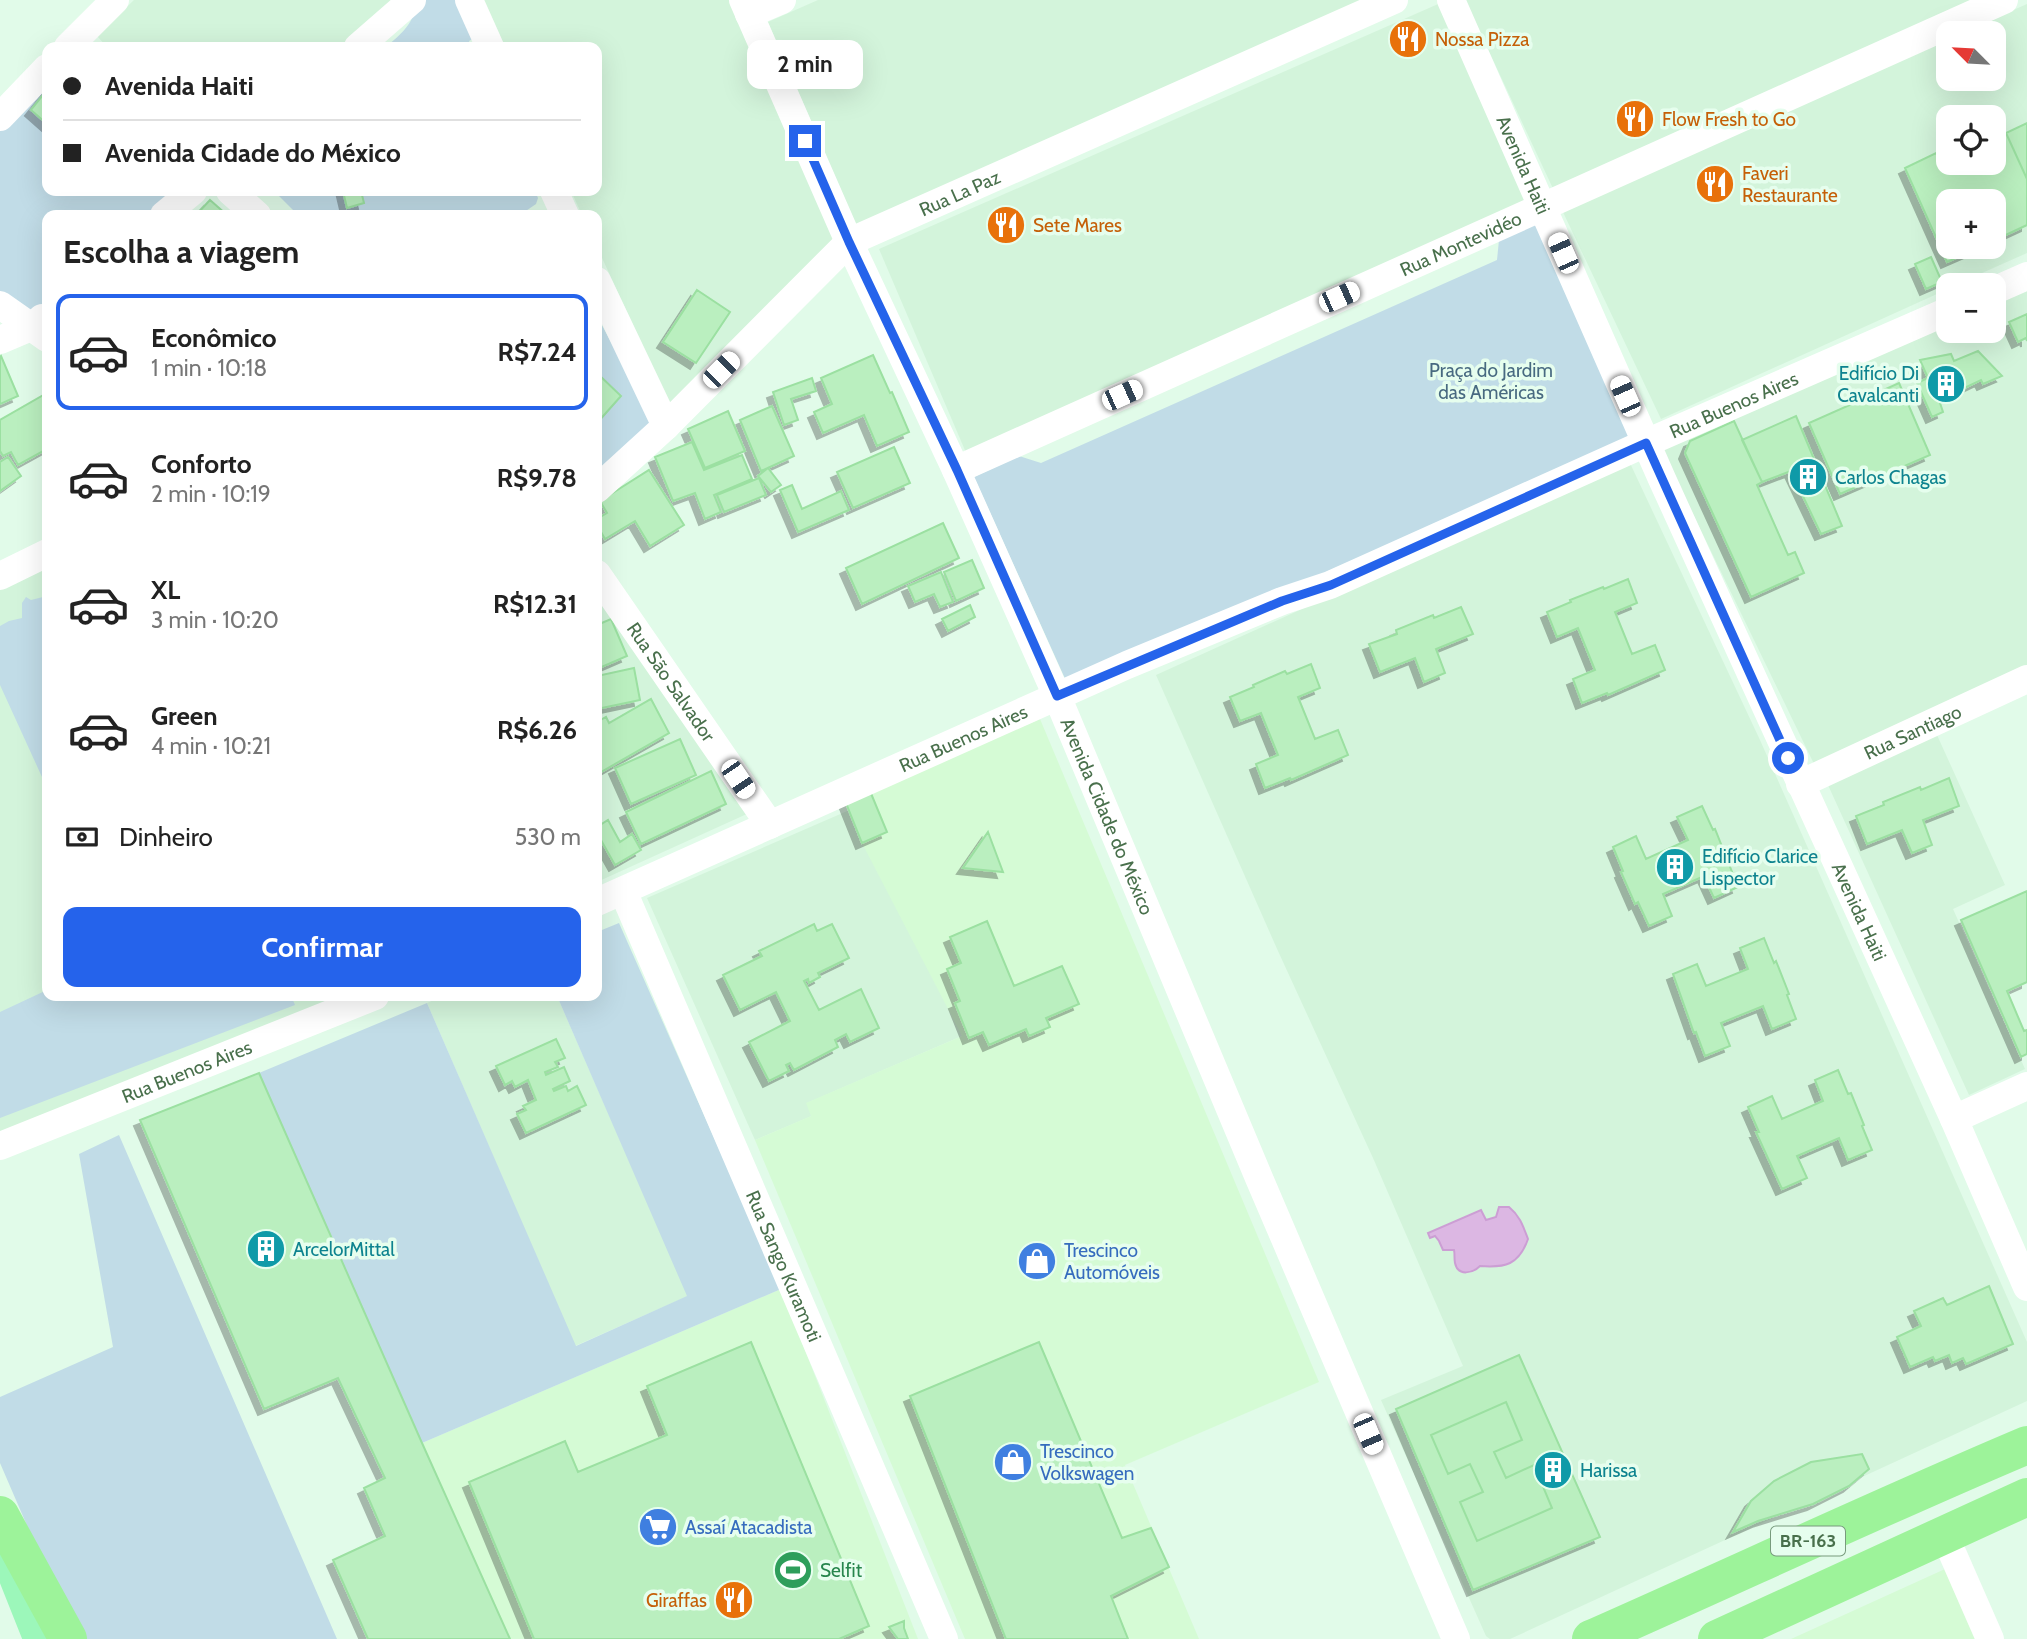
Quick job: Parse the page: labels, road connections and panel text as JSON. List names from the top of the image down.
{
  "streets": {
    "highway": ["BR-163"],
    "street": [
      "Avenida Haiti",
      "Rua La Paz",
      "Rua Montevidéo",
      "Rua Buenos Aires",
      "Rua São Salvador",
      "Rua Santiago",
      "Avenida Cidade do México",
      "Rua Sango Kuramoti"
    ]
  },
  "crossings": [
    ["Avenida Haiti", "Rua Montevidéo"],
    ["Avenida Haiti", "Rua Buenos Aires"],
    ["Avenida Haiti", "Rua Santiago"],
    ["Rua La Paz", "Avenida Cidade do México"],
    ["Rua Montevidéo", "Avenida Cidade do México"],
    ["Rua Buenos Aires", "Rua São Salvador"],
    ["Rua Buenos Aires", "Avenida Cidade do México"],
    ["Rua Buenos Aires", "Rua Sango Kuramoti"]
  ],
  "parks": ["Praça do Jardim das Américas"],
  "places": {
    "restaurant": [
      "Nossa Pizza",
      "Flow Fresh to Go",
      "Faveri Restaurante",
      "Sete Mares",
      "Giraffas"
    ],
    "building": [
      "Edifício Di Cavalcanti",
      "Carlos Chagas",
      "Edifício Clarice Lispector",
      "ArcelorMittal",
      "Harissa"
    ],
    "shop": ["Trescinco Automóveis", "Trescinco Volkswagen"],
    "supermarket": ["Assaí Atacadista"],
    "sports": ["Selfit"]
  },
  "north": "top left",
  "page": {
    "map_buttons": ["+", "−"],
    "bubble": "2 min",
    "banner": ["Avenida Haiti", "Avenida Cidade do México"],
    "heading": "Escolha a viagem",
    "list": [
      {
        "name": "Econômico",
        "note": "1 min · 10:18",
        "value": "R$7.24"
      },
      {
        "name": "Conforto",
        "note": "2 min · 10:19",
        "value": "R$9.78"
      },
      {
        "name": "XL",
        "note": "3 min · 10:20",
        "value": "R$12.31"
      },
      {
        "name": "Green",
        "note": "4 min · 10:21",
        "value": "R$6.26"
      }
    ],
    "pay": ["Dinheiro", "530 m"],
    "buttons": "Confirmar"
  }
}
